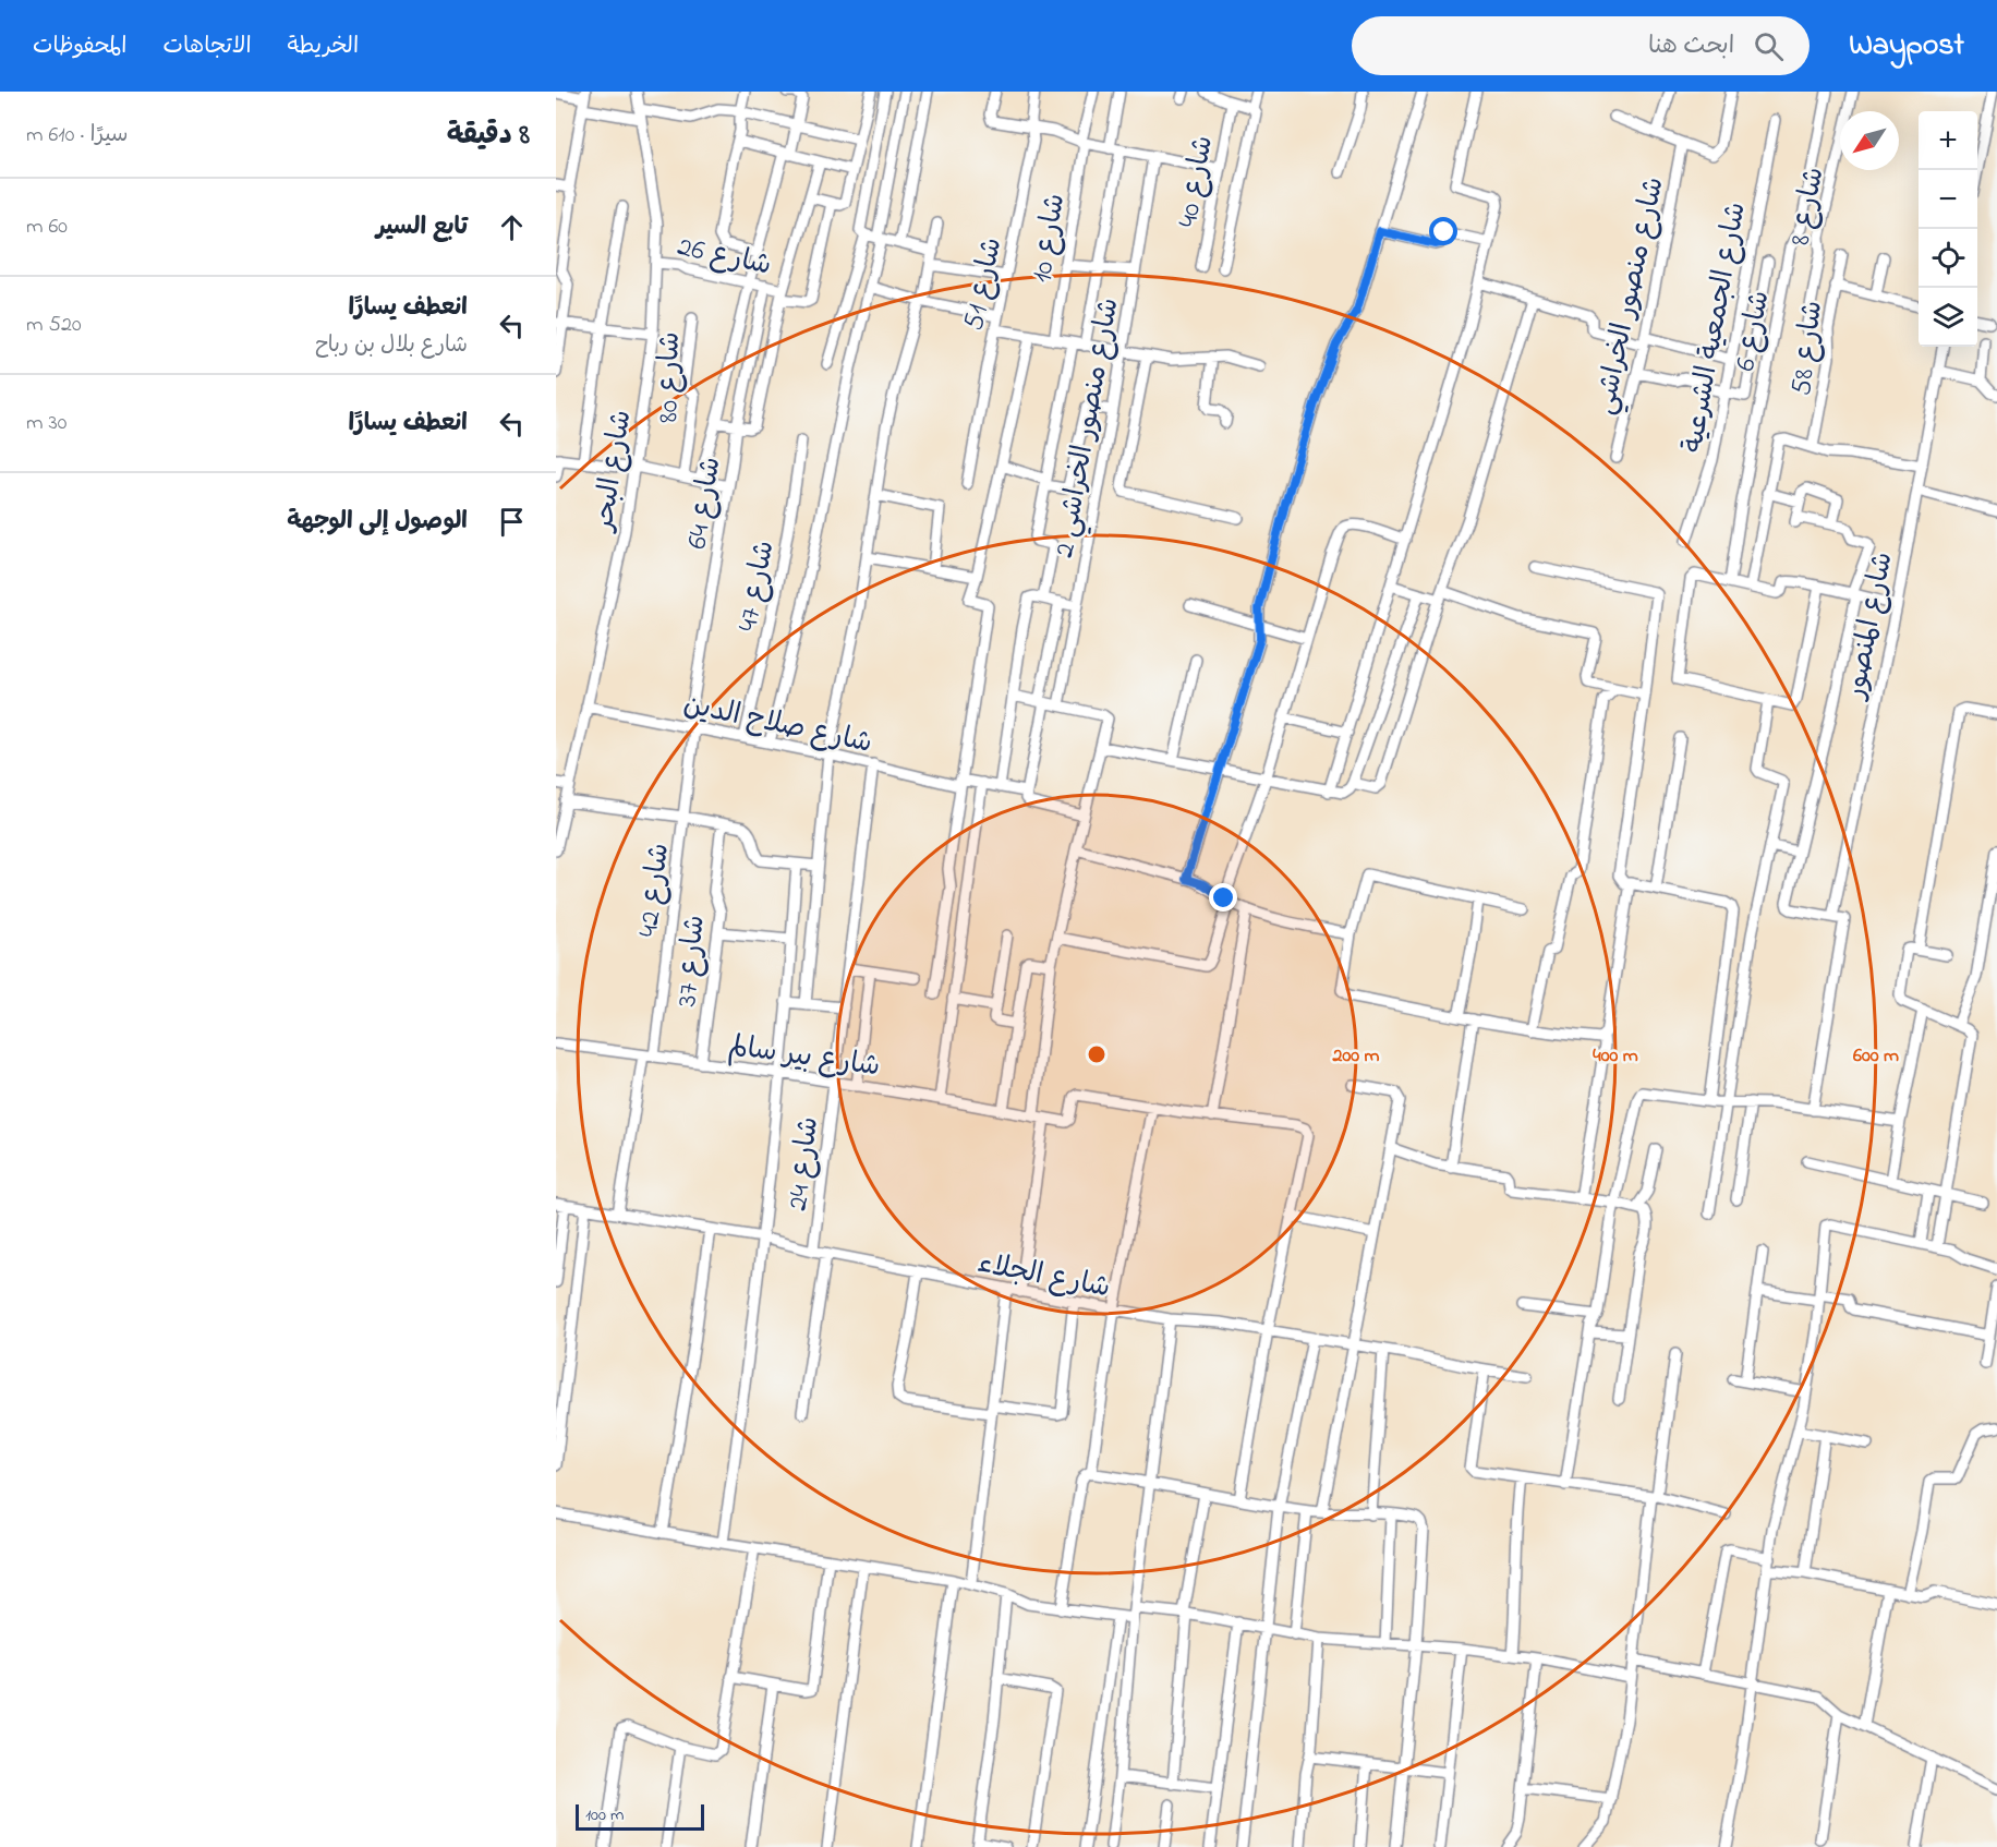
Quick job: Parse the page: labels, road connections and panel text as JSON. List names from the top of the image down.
{
  "streets": {
    "street": [
      "شارع 40",
      "شارع 8",
      "شارع 10",
      "شارع 26",
      "شارع 51",
      "شارع منصور الخراشي",
      "شارع الجمعية الشرعية",
      "شارع 6",
      "شارع 58",
      "شارع 80",
      "شارع منصور الخراشي 2",
      "شارع البحر",
      "شارع 64",
      "شارع 47",
      "شارع المنصور",
      "شارع صلاح الدين",
      "شارع 42",
      "شارع 37",
      "شارع بير سالم",
      "شارع 24",
      "شارع الجلاء"
    ]
  },
  "crossings": [
    ["شارع 26", "شارع البحر"],
    ["شارع 26", "شارع 64"],
    ["شارع البحر", "شارع صلاح الدين"],
    ["شارع 64", "شارع صلاح الدين"],
    ["شارع 64", "شارع 42"],
    ["شارع 47", "شارع صلاح الدين"],
    ["شارع صلاح الدين", "شارع 42"],
    ["شارع صلاح الدين", "شارع 24"],
    ["شارع 42", "شارع بير سالم"],
    ["شارع 42", "شارع الجلاء"],
    ["شارع 37", "شارع بير سالم"],
    ["شارع بير سالم", "شارع 24"],
    ["شارع 24", "شارع الجلاء"]
  ],
  "scale_bar": "100 m",
  "north": "bottom left",
  "page": {
    "header": "Waypost",
    "search": "ابحث هنا",
    "nav": ["الخريطة", "الاتجاهات", "المحفوظات"],
    "heading": ["8 دقيقة", "سيرًا · 610 m"],
    "map_buttons": ["+", "−"],
    "list": [
      ["تابع السير", "60 m"],
      ["انعطف يسارًا", "شارع بلال بن رباح", "520 m"],
      ["انعطف يسارًا", "30 m"],
      "الوصول إلى الوجهة"
    ],
    "scale": "100 m"
  },
  "rings": ["200 m", "400 m", "600 m"]
}
